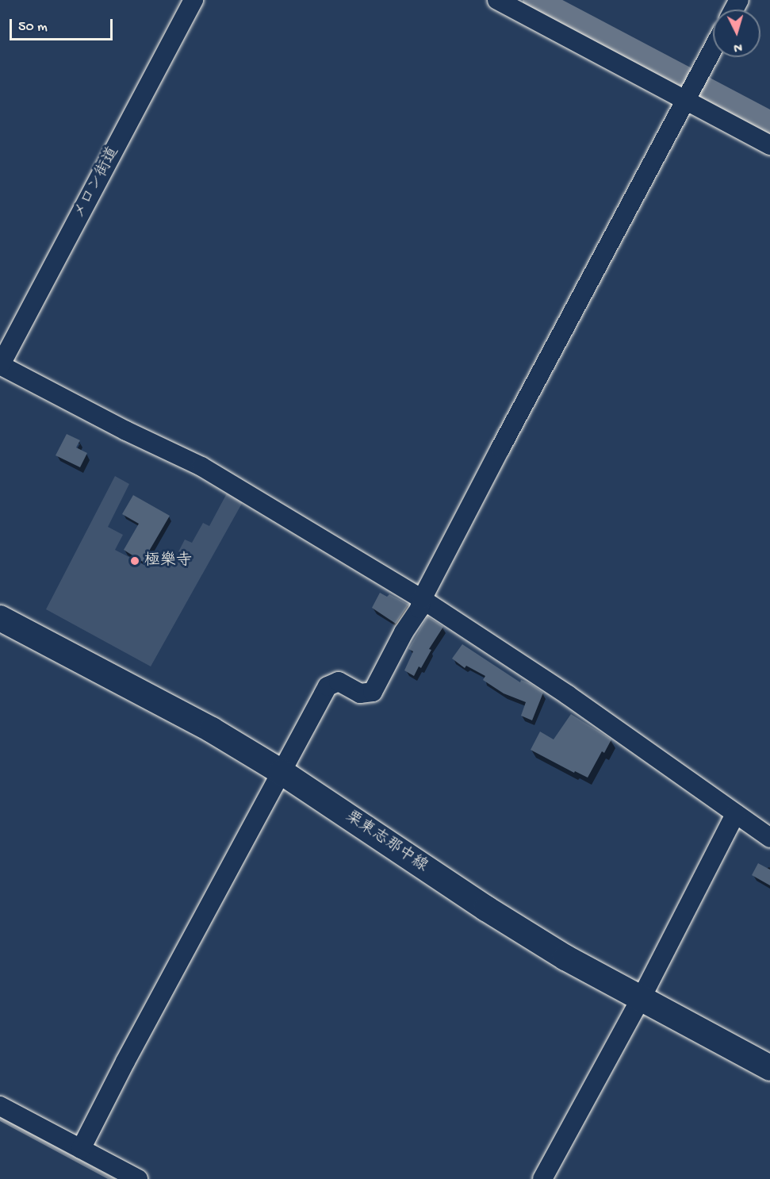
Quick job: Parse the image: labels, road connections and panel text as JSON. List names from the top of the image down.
{
  "streets": {
    "main road": ["栗東志那中線"],
    "street": ["メロン街道"]
  },
  "places": ["極樂寺"],
  "scale_bar": "50 m",
  "north": "bottom"
}
